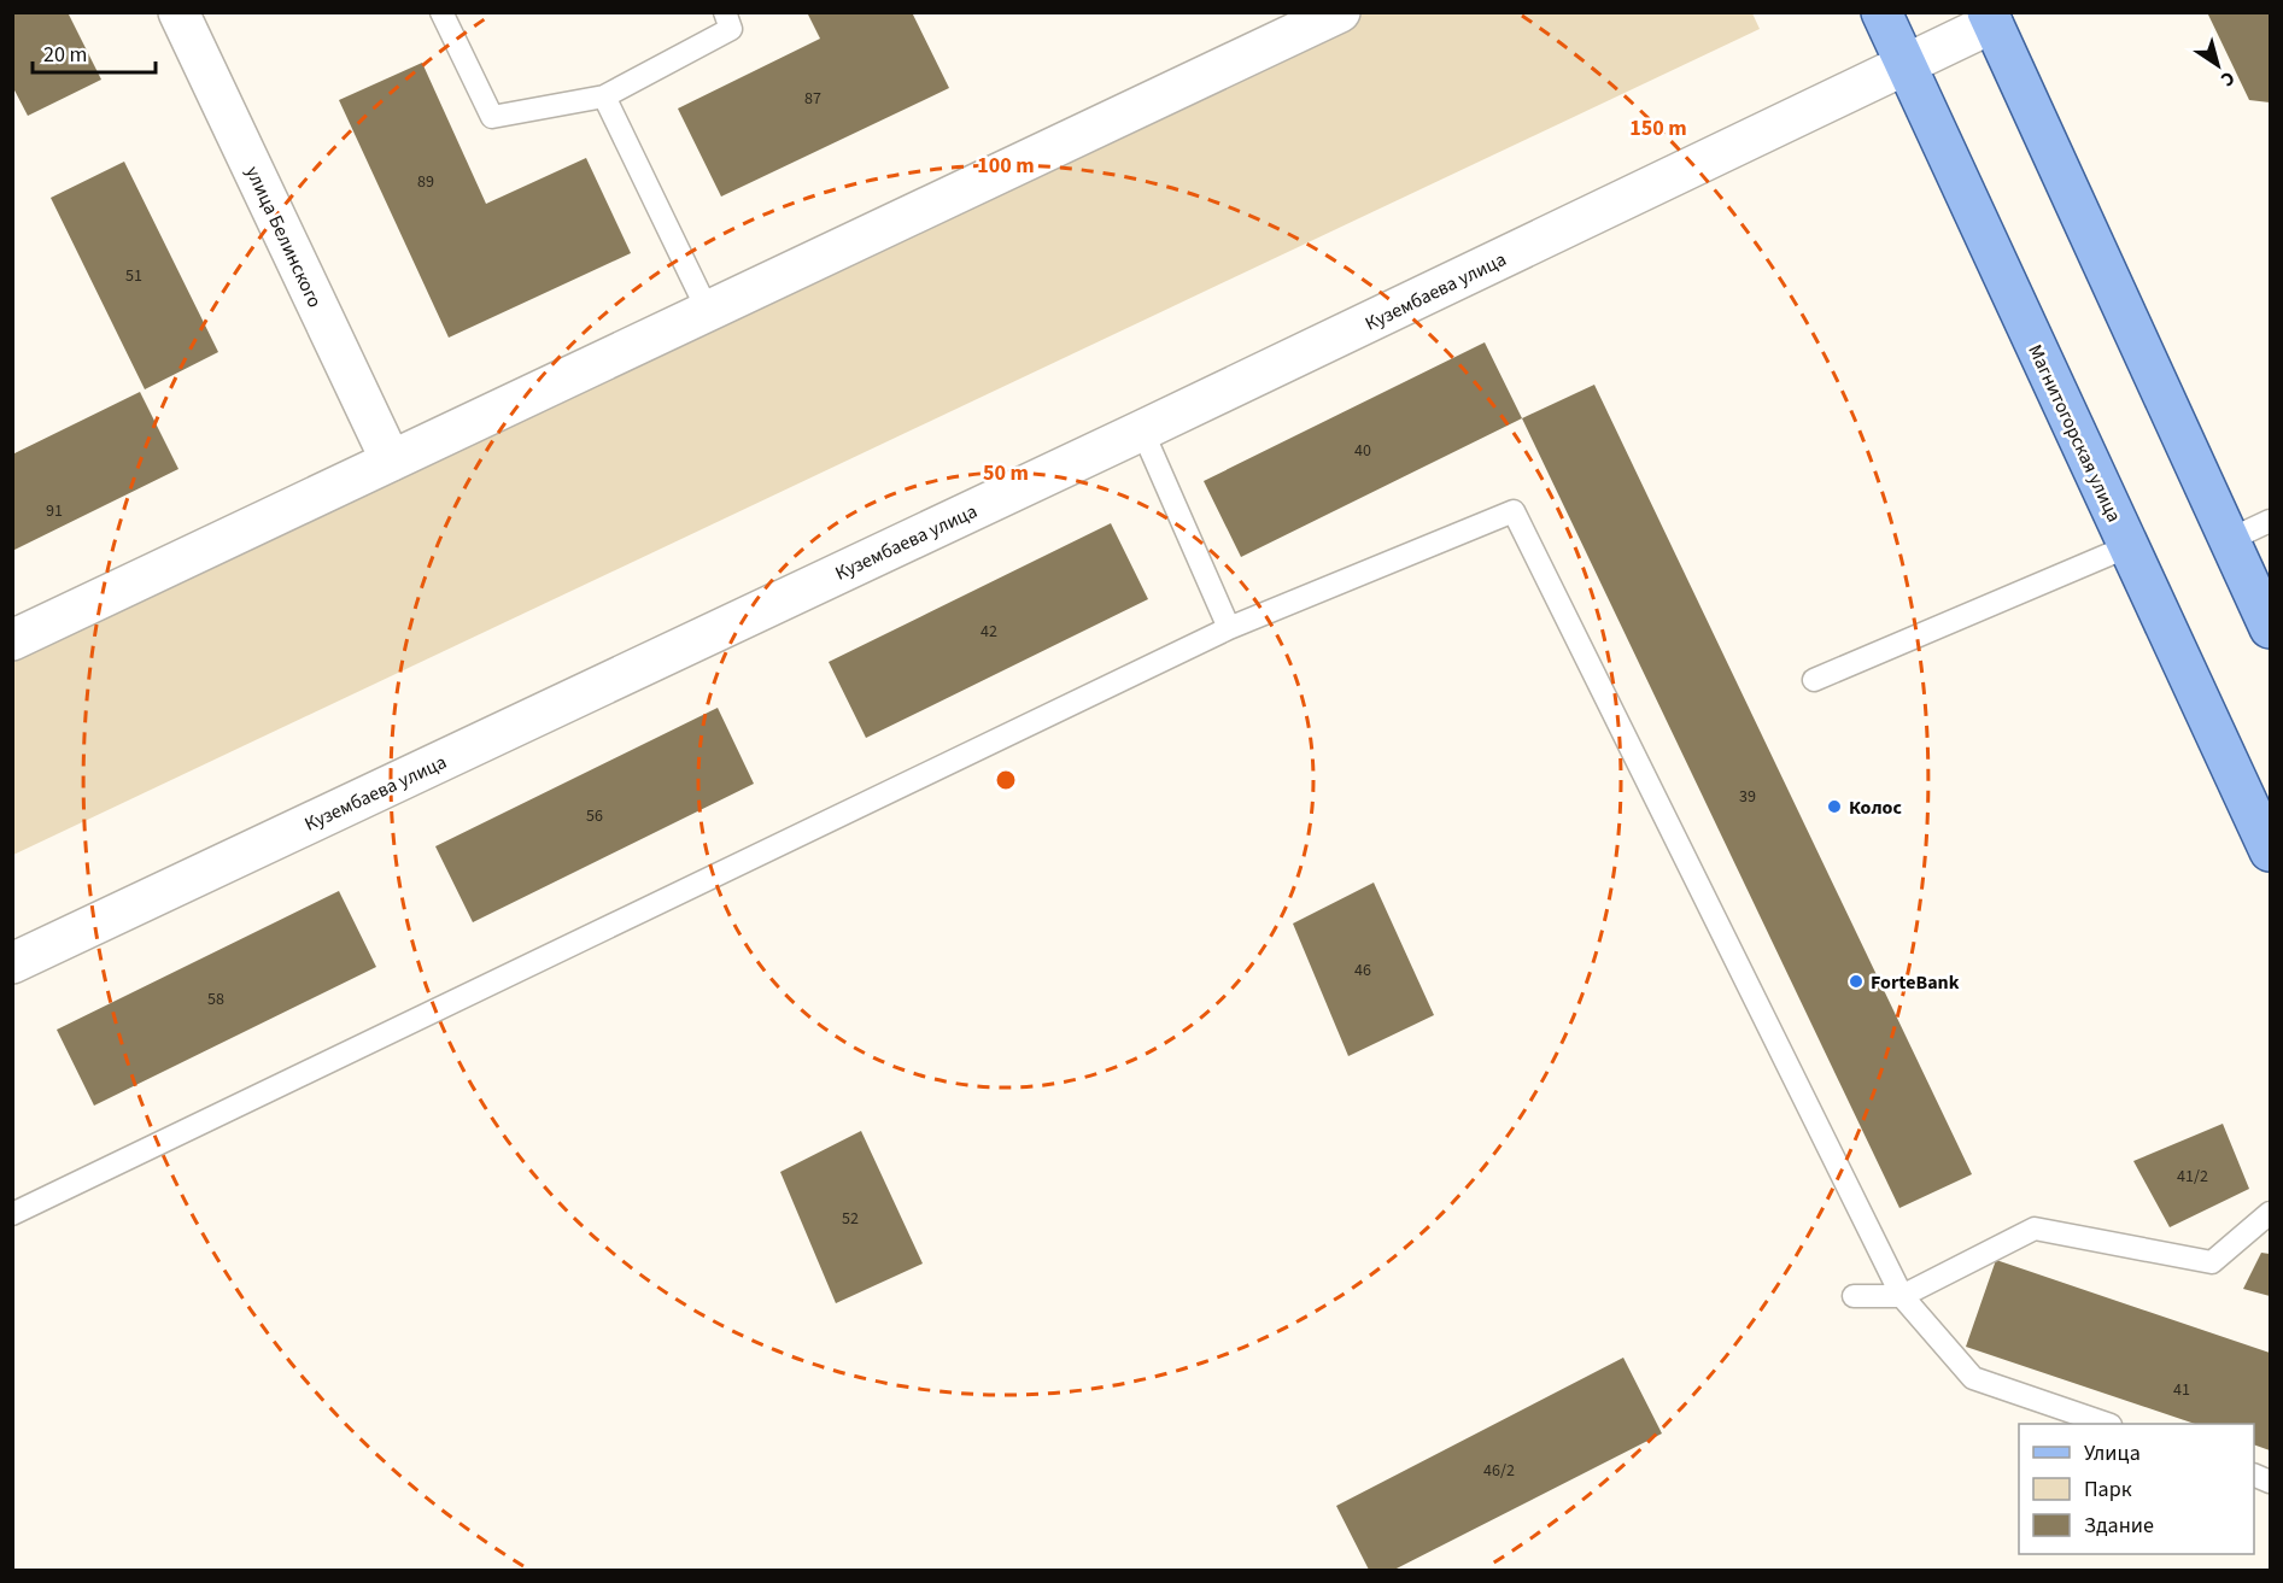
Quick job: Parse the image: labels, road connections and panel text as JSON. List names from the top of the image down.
{
  "streets": {
    "main road": ["Магнитогорская улица"],
    "street": ["улица Белинского", "Кузембаева улица"]
  },
  "crossings": [
    ["Кузембаева улица", "Магнитогорская улица"]
  ],
  "places": ["Колос", "ForteBank"],
  "house_numbers": [
    "87",
    "89",
    "51",
    "40",
    "91",
    "42",
    "39",
    "56",
    "46",
    "58",
    "41/2",
    "52",
    "41",
    "46/2"
  ],
  "legend": ["Улица", "Парк", "Здание"],
  "scale_bar": "20 m",
  "north": "bottom right",
  "rings": ["150 m", "100 m", "50 m"]
}
